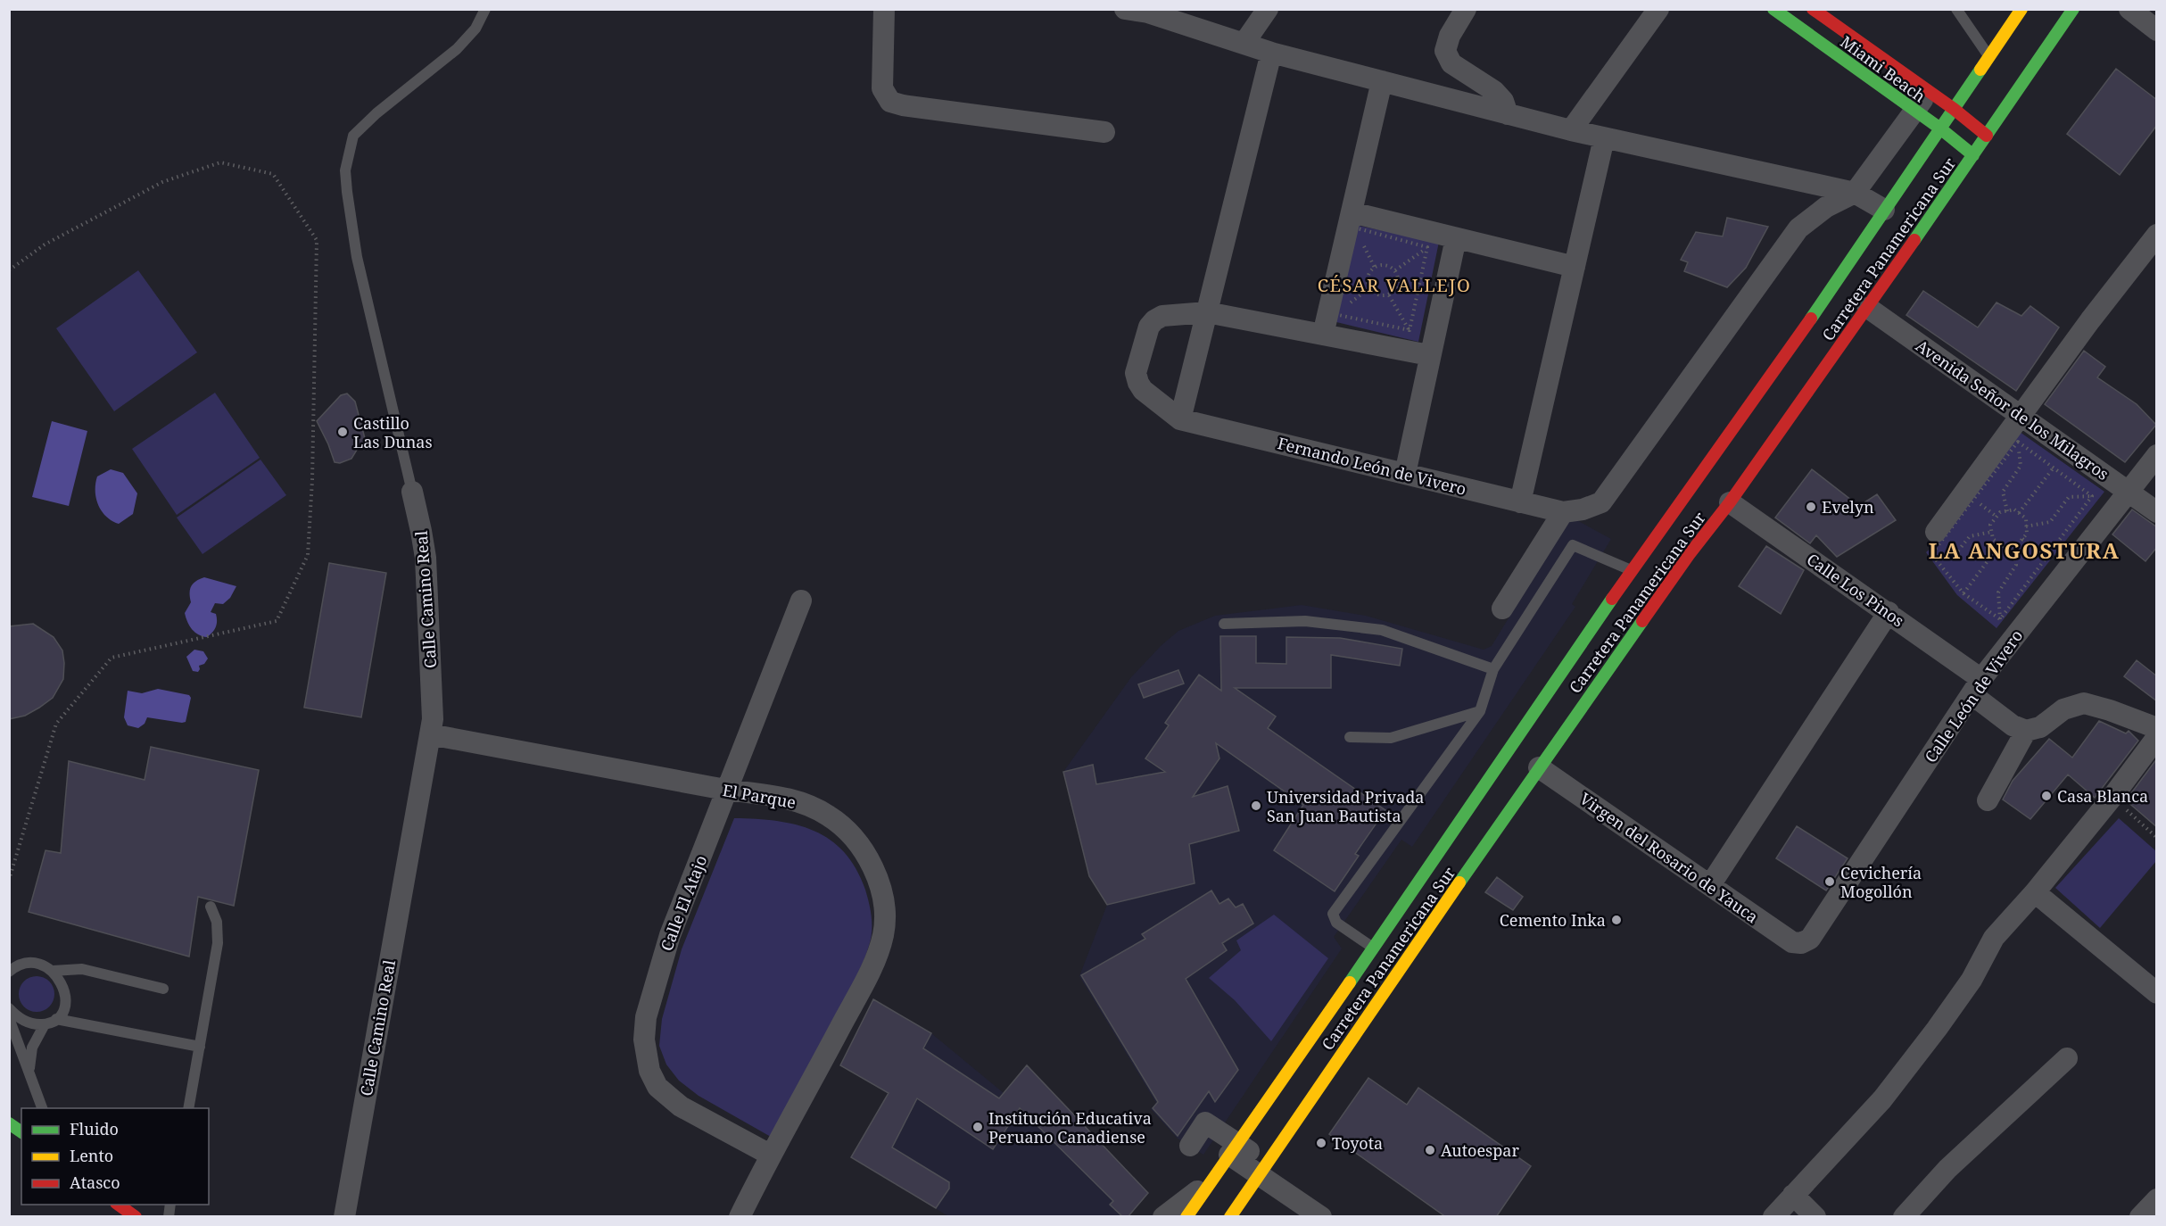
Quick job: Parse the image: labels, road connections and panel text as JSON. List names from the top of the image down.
{
  "streets": {
    "main road": ["Miami Beach", "Carretera Panamericana Sur"],
    "street": [
      "Avenida Señor de los Milagros",
      "Fernando León de Vivero",
      "Calle Los Pinos",
      "Calle Camino Real",
      "Calle León de Vivero",
      "El Parque",
      "Virgen del Rosario de Yauca",
      "Calle El Atajo"
    ]
  },
  "crossings": [
    ["Miami Beach", "Carretera Panamericana Sur"],
    ["Carretera Panamericana Sur", "Avenida Señor de los Milagros"],
    ["Carretera Panamericana Sur", "Calle Los Pinos"],
    ["Carretera Panamericana Sur", "Virgen del Rosario de Yauca"],
    ["Avenida Señor de los Milagros", "Calle León de Vivero"],
    ["Calle Los Pinos", "Calle León de Vivero"],
    ["Calle Camino Real", "El Parque"],
    ["Calle León de Vivero", "Virgen del Rosario de Yauca"],
    ["El Parque", "Calle El Atajo"]
  ],
  "districts": ["CÉSAR VALLEJO", "LA ANGOSTURA"],
  "places": [
    "Castillo Las Dunas",
    "Evelyn",
    "Casa Blanca",
    "Universidad Privada San Juan Bautista",
    "Cevichería Mogollón",
    "Cemento Inka",
    "Institución Educativa Peruano Canadiense",
    "Toyota",
    "Autoespar"
  ],
  "legend": ["Fluido", "Lento", "Atasco"]
}
